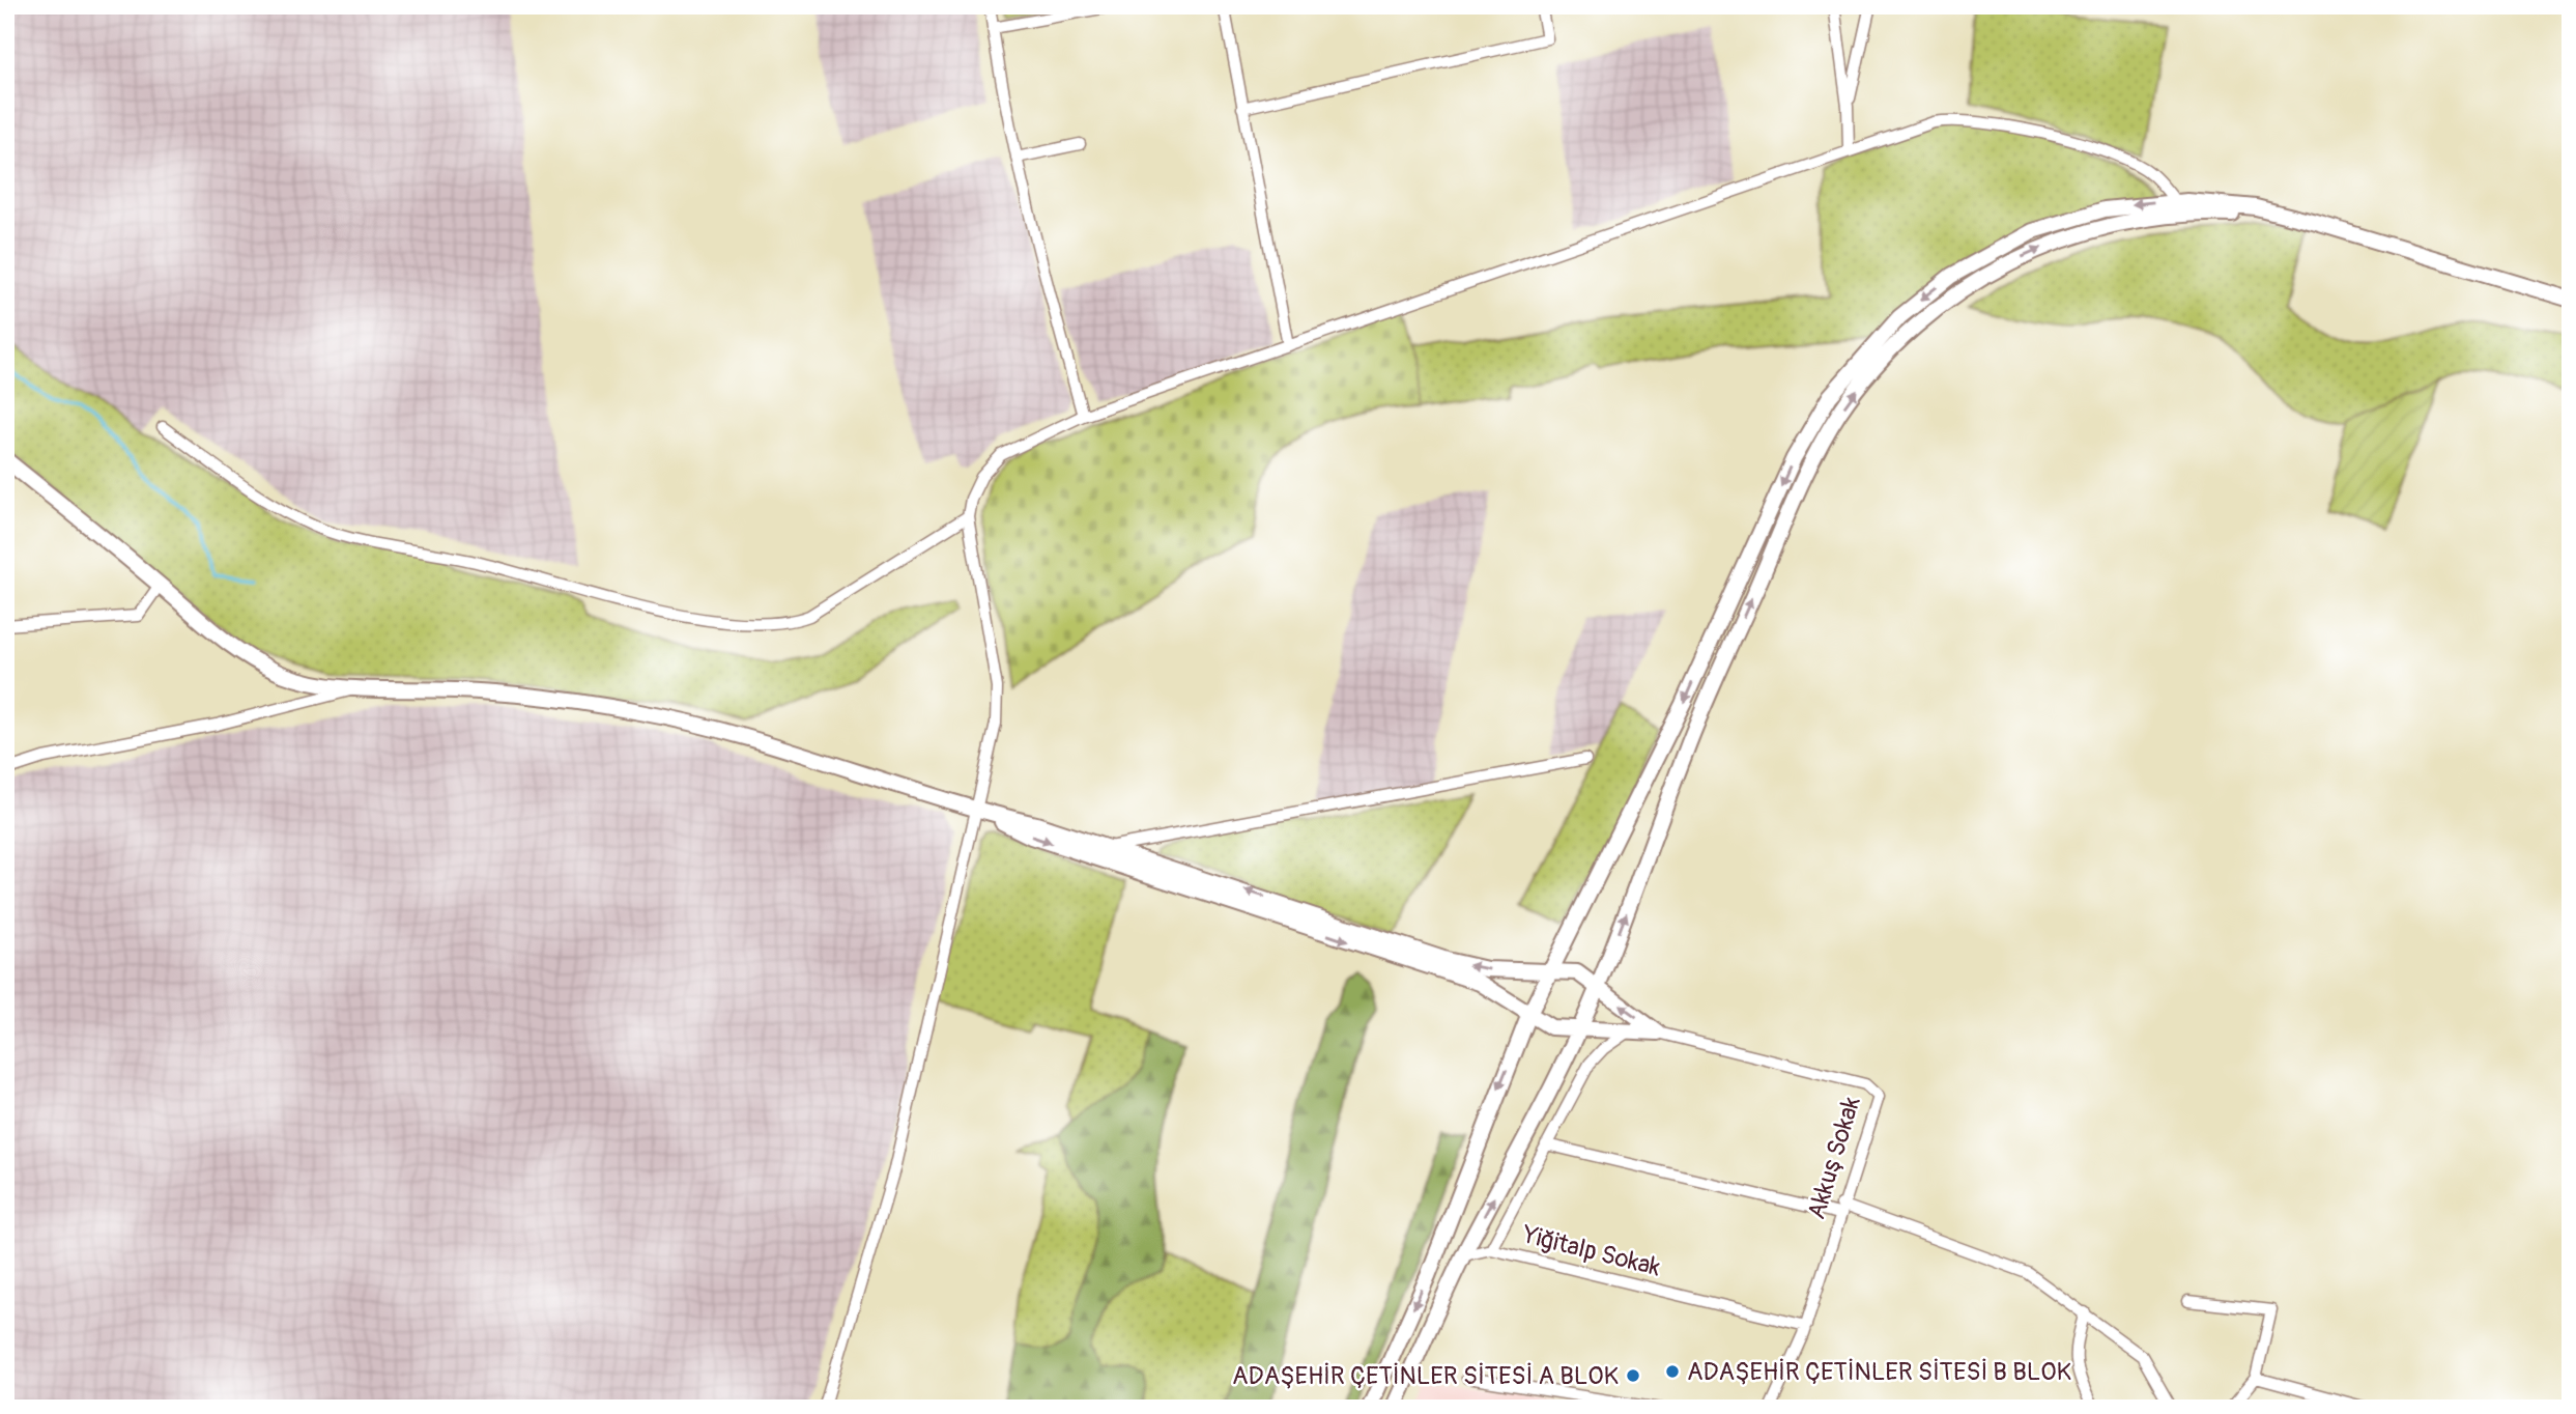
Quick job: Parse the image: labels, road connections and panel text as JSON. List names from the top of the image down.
{
  "streets": {
    "street": ["Akkuş Sokak", "Yiğitalp Sokak"]
  },
  "crossings": [
    ["Akkuş Sokak", "Yiğitalp Sokak"]
  ],
  "places": ["ADAŞEHİR ÇETİNLER SİTESİ B BLOK", "ADAŞEHİR ÇETİNLER SİTESİ A BLOK"]
}
